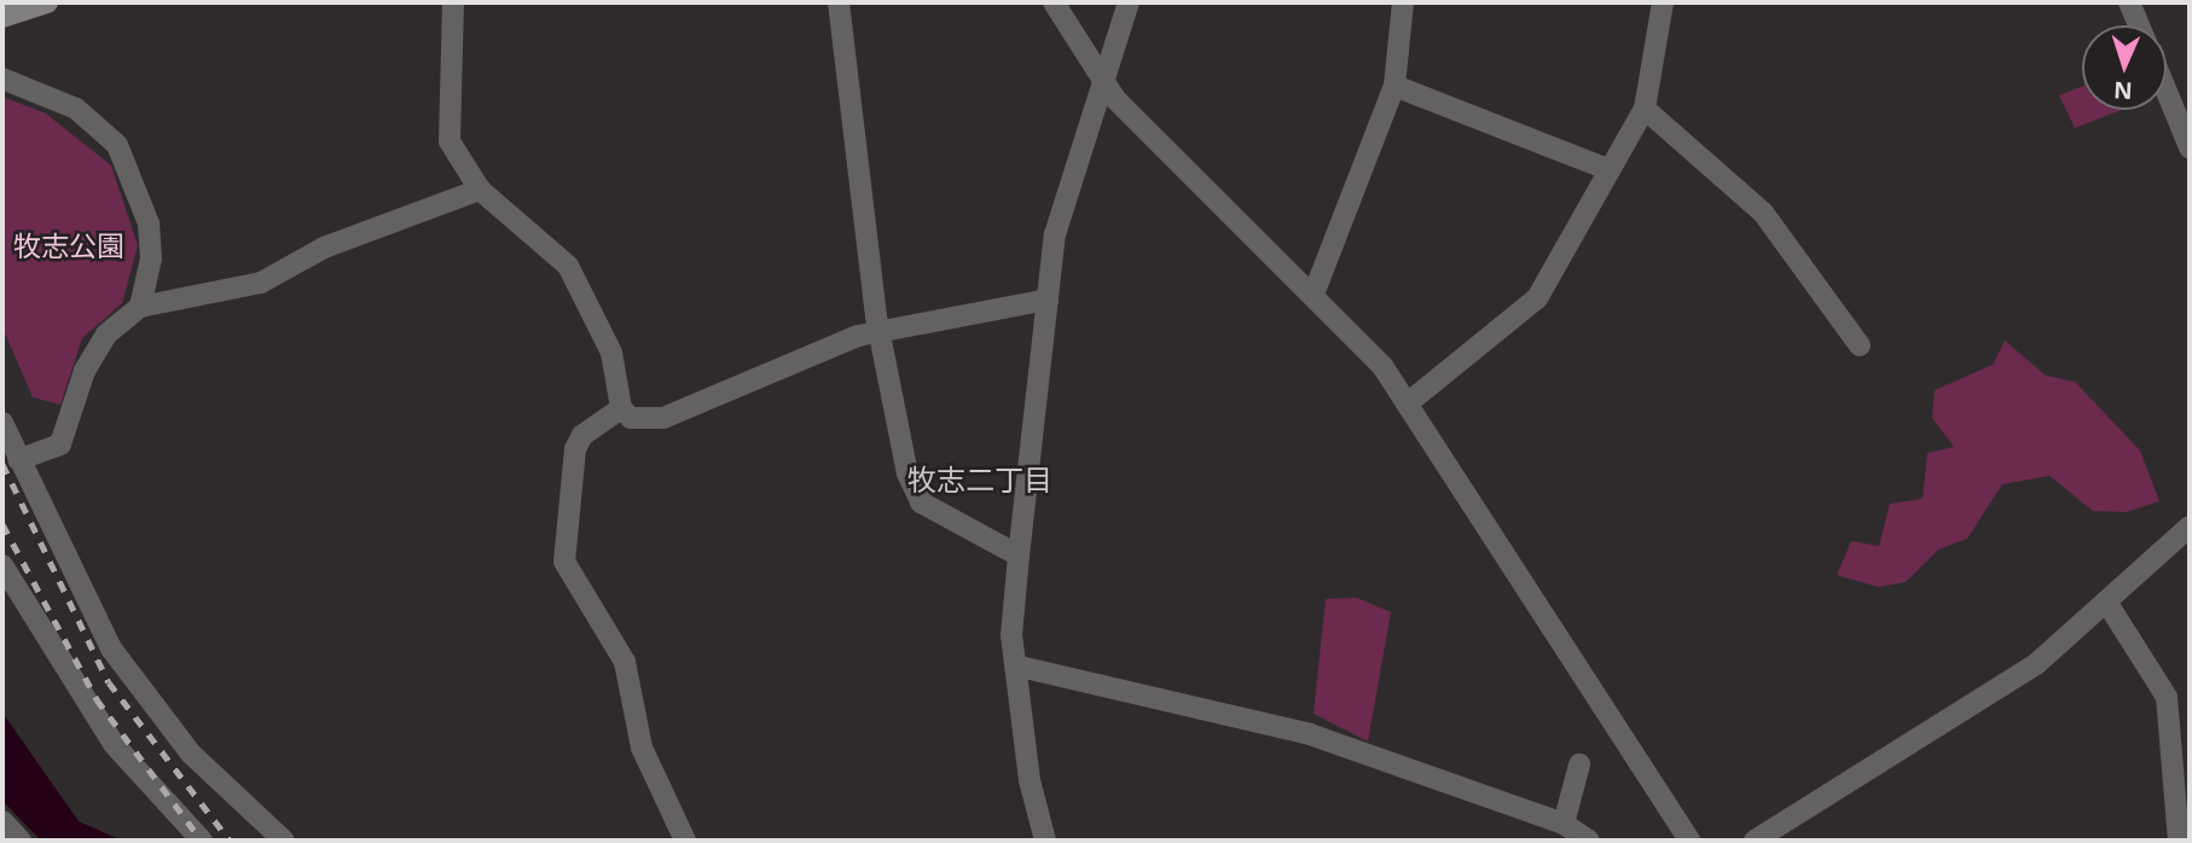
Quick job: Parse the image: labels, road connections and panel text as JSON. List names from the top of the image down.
{
  "districts": ["牧志二丁目"],
  "parks": ["牧志公園"],
  "north": "bottom"
}
